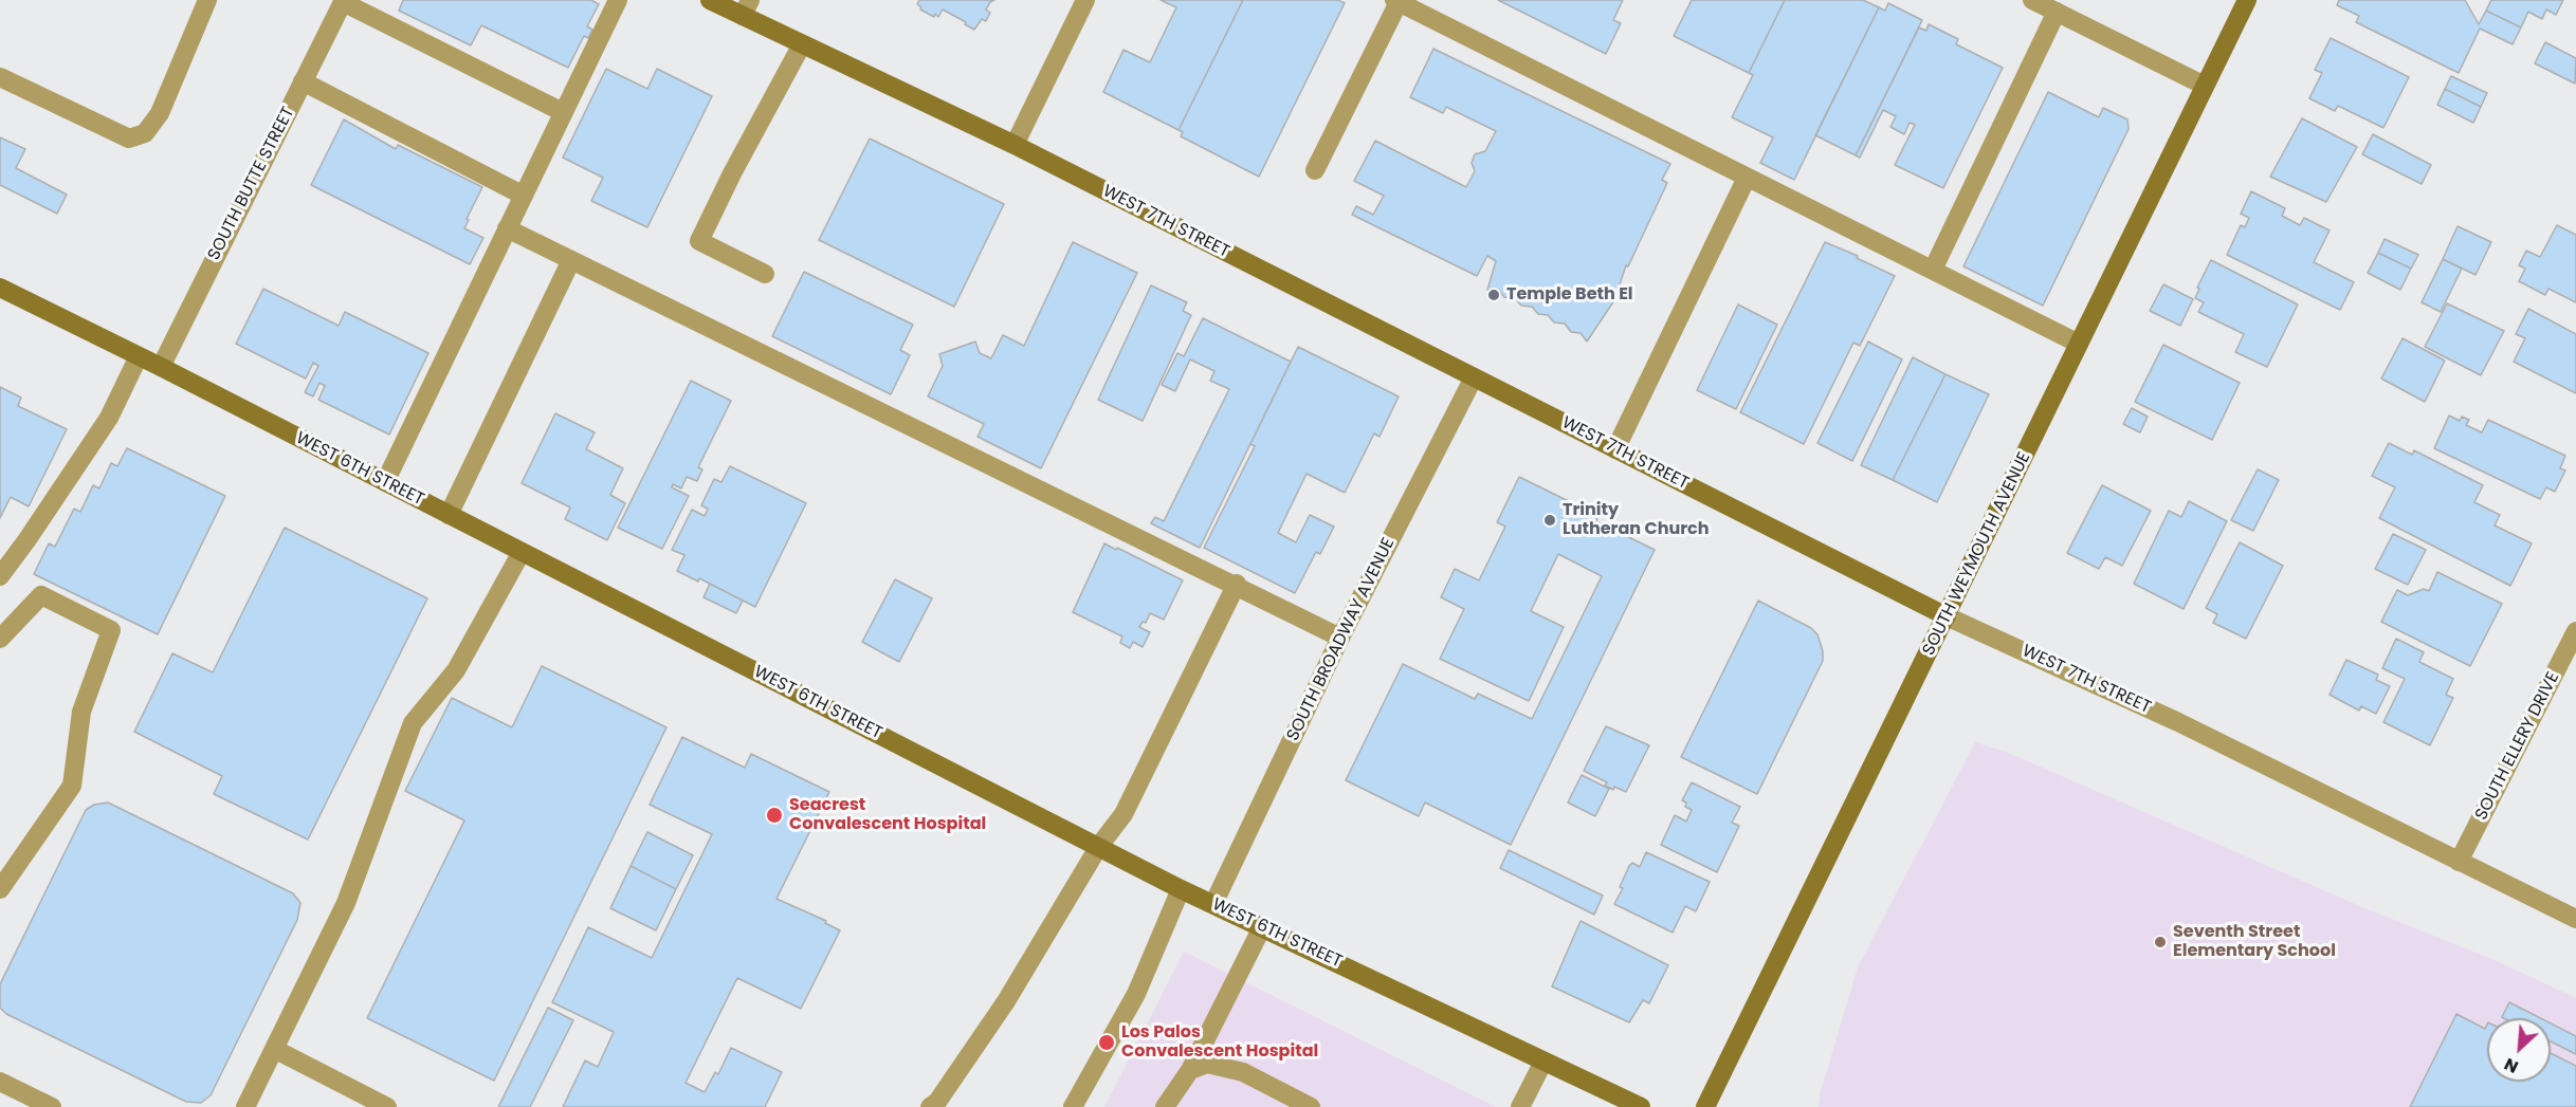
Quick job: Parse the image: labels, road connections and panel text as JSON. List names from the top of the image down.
{
  "streets": {
    "street": [
      "SOUTH BUTTE STREET",
      "WEST 7TH STREET",
      "WEST 6TH STREET",
      "SOUTH WEYMOUTH AVENUE",
      "SOUTH BROADWAY AVENUE",
      "SOUTH ELLERY DRIVE"
    ]
  },
  "crossings": [
    ["SOUTH BUTTE STREET", "WEST 6TH STREET"],
    ["WEST 7TH STREET", "SOUTH WEYMOUTH AVENUE"],
    ["WEST 7TH STREET", "SOUTH BROADWAY AVENUE"],
    ["WEST 7TH STREET", "SOUTH ELLERY DRIVE"],
    ["WEST 6TH STREET", "SOUTH BROADWAY AVENUE"]
  ],
  "places": [
    "Temple Beth El",
    "Trinity Lutheran Church",
    "Seacrest Convalescent Hospital",
    "Seventh Street Elementary School",
    "Los Palos Convalescent Hospital"
  ],
  "north": "bottom left"
}
